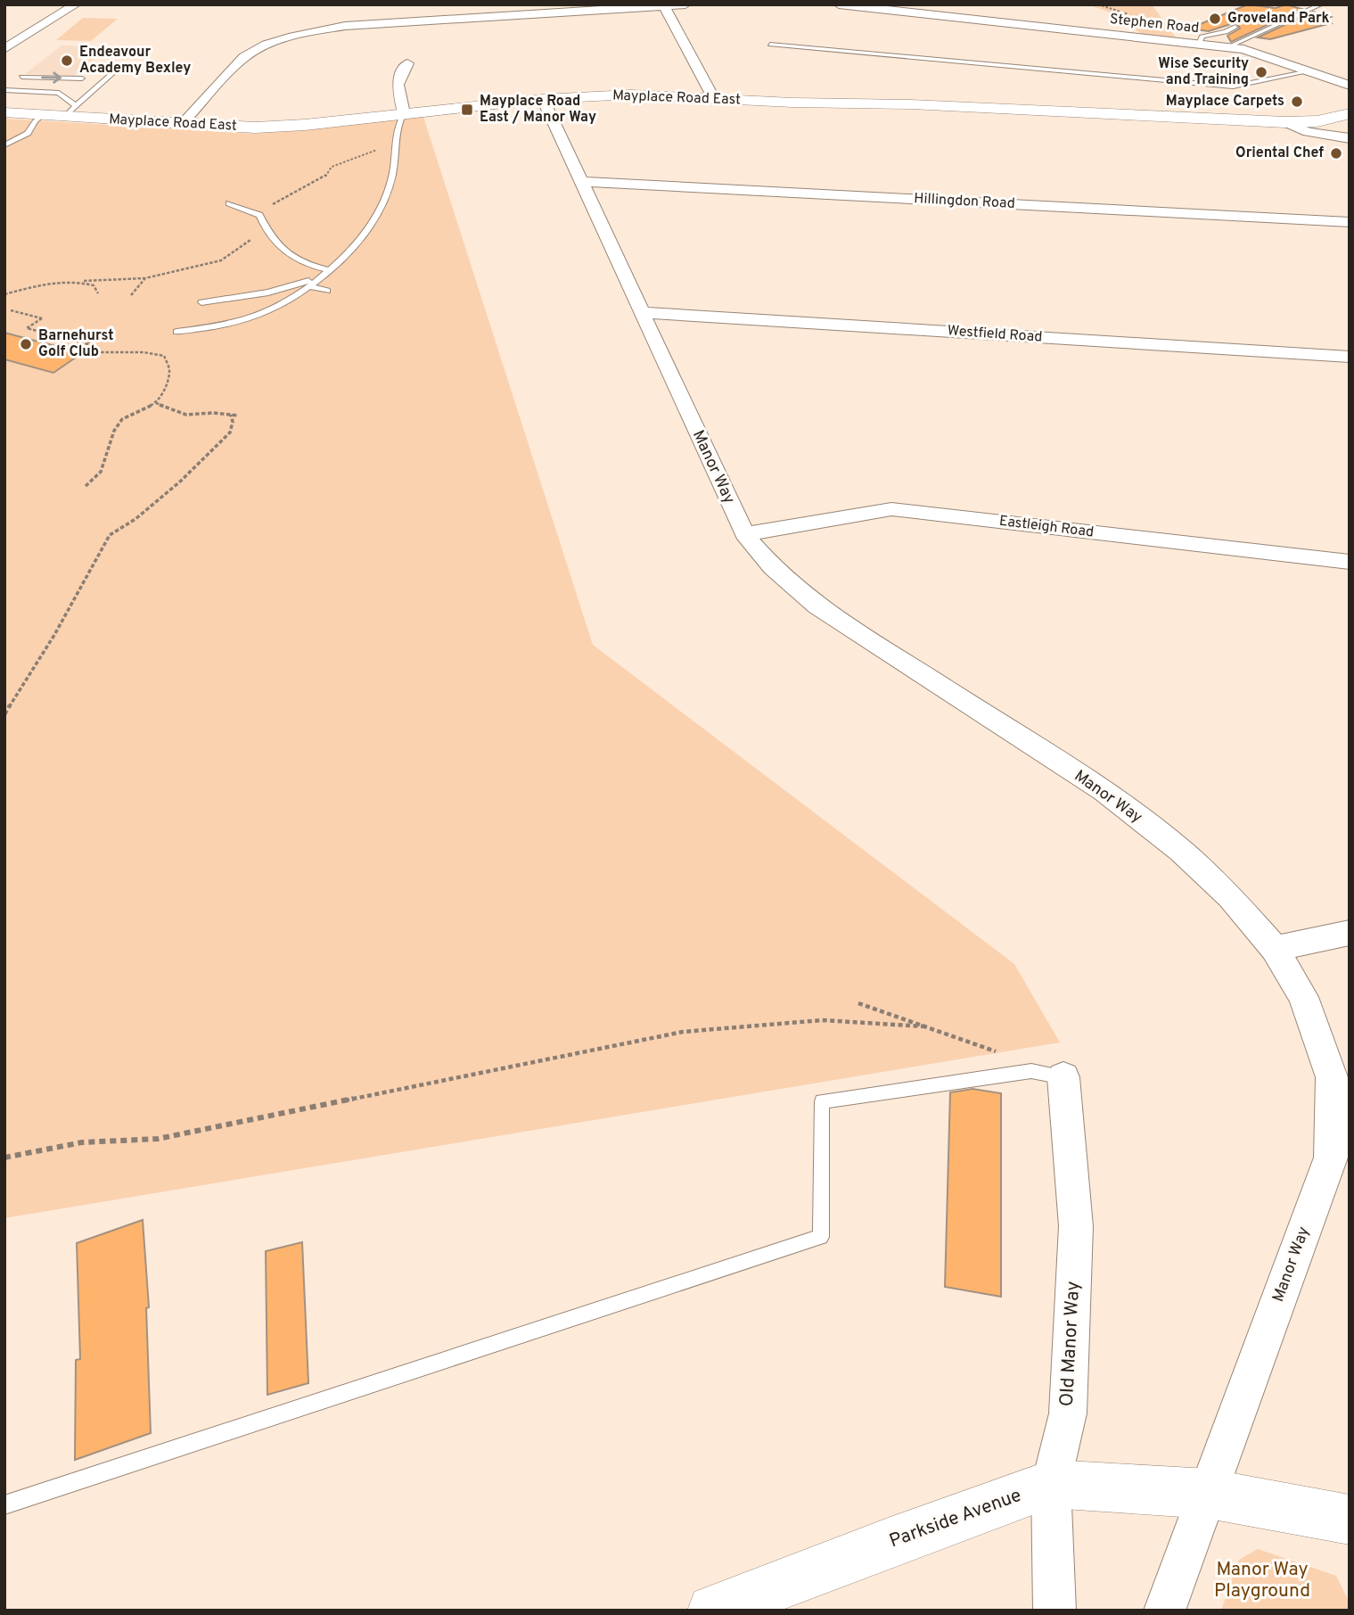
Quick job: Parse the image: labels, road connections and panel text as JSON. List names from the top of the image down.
{
  "streets": {
    "street": [
      "Stephen Road",
      "Mayplace Road East",
      "Hillingdon Road",
      "Westfield Road",
      "Manor Way",
      "Eastleigh Road",
      "Old Manor Way",
      "Parkside Avenue"
    ]
  },
  "crossings": [
    ["Mayplace Road East", "Manor Way"],
    ["Hillingdon Road", "Manor Way"],
    ["Westfield Road", "Manor Way"],
    ["Manor Way", "Eastleigh Road"],
    ["Manor Way", "Parkside Avenue"],
    ["Old Manor Way", "Parkside Avenue"]
  ],
  "parks": ["Manor Way Playground"],
  "places": {
    "other": [
      "Groveland Park",
      "Endeavour Academy Bexley",
      "Wise Security and Training",
      "Mayplace Carpets",
      "Oriental Chef",
      "Barnehurst Golf Club"
    ],
    "transit": ["Mayplace Road East / Manor Way"]
  }
}
